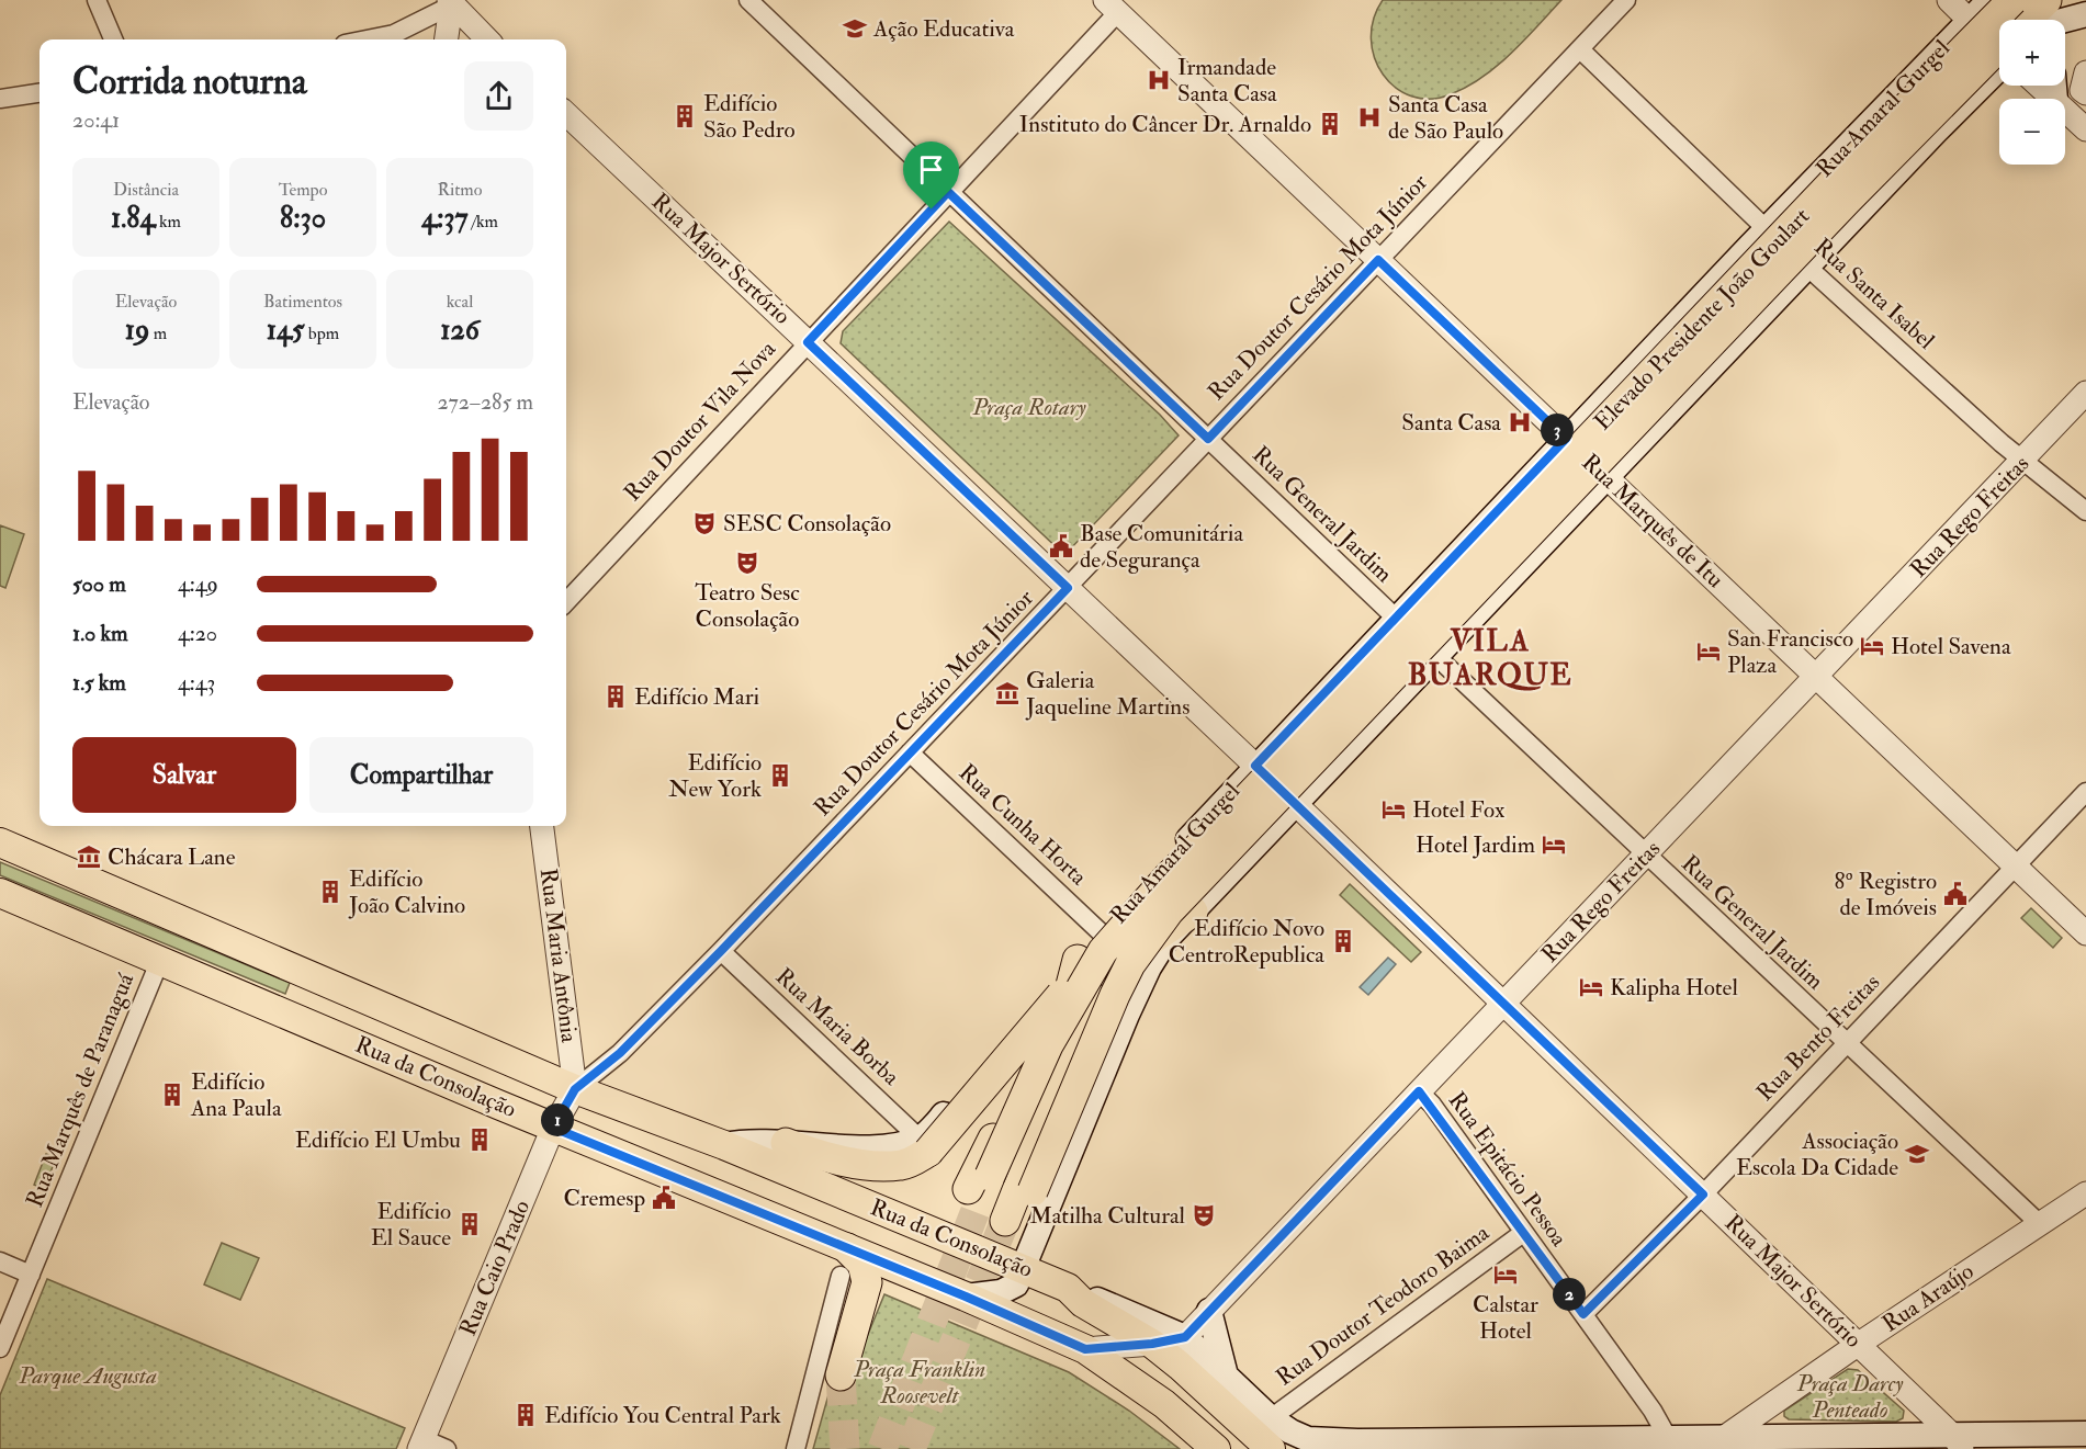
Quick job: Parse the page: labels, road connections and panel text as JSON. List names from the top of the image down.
{
  "streets": {
    "highway": ["Elevado Presidente João Goulart"],
    "main road": ["Rua Amaral Gurgel", "Rua da Consolação"],
    "street": [
      "Rua Major Sertório",
      "Rua Doutor Cesário Mota Júnior",
      "Rua Santa Isabel",
      "Rua Doutor Vila Nova",
      "Rua General Jardim",
      "Rua Rego Freitas",
      "Rua Marquês de Itu",
      "Rua Cunha Horta",
      "Rua Maria Antônia",
      "Rua Maria Borba",
      "Rua Bento Freitas",
      "Rua Marquês de Paranaguá",
      "Rua Epitácio Pessoa",
      "Rua Caio Prado",
      "Rua Araújo",
      "Rua Doutor Teodoro Baima"
    ]
  },
  "crossings": [
    ["Rua Amaral Gurgel", "Rua Major Sertório"],
    ["Rua Amaral Gurgel", "Rua Santa Isabel"],
    ["Rua Amaral Gurgel", "Elevado Presidente João Goulart"],
    ["Rua Amaral Gurgel", "Rua General Jardim"],
    ["Rua Amaral Gurgel", "Rua Marquês de Itu"],
    ["Rua Amaral Gurgel", "Rua Cunha Horta"],
    ["Rua Major Sertório", "Rua Doutor Cesário Mota Júnior"],
    ["Rua Major Sertório", "Rua Doutor Vila Nova"],
    ["Rua Major Sertório", "Rua Rego Freitas"],
    ["Rua Major Sertório", "Rua Bento Freitas"],
    ["Rua Major Sertório", "Rua Araújo"],
    ["Rua Doutor Cesário Mota Júnior", "Rua Santa Isabel"],
    ["Rua Doutor Cesário Mota Júnior", "Rua General Jardim"],
    ["Rua Doutor Cesário Mota Júnior", "Rua Marquês de Itu"],
    ["Rua Doutor Cesário Mota Júnior", "Rua Cunha Horta"],
    ["Rua Doutor Cesário Mota Júnior", "Rua Maria Antônia"],
    ["Rua Doutor Cesário Mota Júnior", "Rua Maria Borba"],
    ["Rua Doutor Cesário Mota Júnior", "Rua da Consolação"],
    ["Rua Doutor Cesário Mota Júnior", "Rua Caio Prado"],
    ["Rua Santa Isabel", "Rua Rego Freitas"],
    ["Elevado Presidente João Goulart", "Rua Cunha Horta"],
    ["Rua Doutor Vila Nova", "Rua General Jardim"],
    ["Rua Doutor Vila Nova", "Rua Marquês de Itu"],
    ["Rua General Jardim", "Rua Rego Freitas"],
    ["Rua General Jardim", "Rua Bento Freitas"],
    ["Rua General Jardim", "Rua Araújo"],
    ["Rua Rego Freitas", "Rua Marquês de Itu"],
    ["Rua Rego Freitas", "Rua da Consolação"],
    ["Rua Rego Freitas", "Rua Epitácio Pessoa"],
    ["Rua Marquês de Itu", "Rua Bento Freitas"],
    ["Rua Maria Antônia", "Rua da Consolação"],
    ["Rua Maria Antônia", "Rua Caio Prado"],
    ["Rua Bento Freitas", "Rua Epitácio Pessoa"],
    ["Rua da Consolação", "Rua Marquês de Paranaguá"],
    ["Rua da Consolação", "Rua Caio Prado"],
    ["Rua da Consolação", "Rua Doutor Teodoro Baima"],
    ["Rua Epitácio Pessoa", "Rua Doutor Teodoro Baima"]
  ],
  "districts": ["VILA BUARQUE"],
  "parks": [
    "Praça Rotary",
    "Praça Franklin Roosevelt",
    "Parque Augusta",
    "Praça Darcy Penteado"
  ],
  "places": {
    "school or university": ["Ação Educativa", "Associação Escola Da Cidade"],
    "hospital": ["Irmandade Santa Casa", "Santa Casa de São Paulo", "Santa Casa"],
    "building": [
      "Edifício São Pedro",
      "Instituto do Câncer Dr. Arnaldo",
      "Edifício Mari",
      "Edifício New York",
      "Edifício João Calvino",
      "Edifício Novo CentroRepublica",
      "Edifício Ana Paula",
      "Edifício El Umbu",
      "Edifício El Sauce",
      "Edifício You Central Park"
    ],
    "theatre": ["SESC Consolação", "Teatro Sesc Consolação", "Matilha Cultural"],
    "public building": ["Base Comunitária de Segurança", "8º Registro de Imóveis", "Cremesp"],
    "hotel": [
      "Hotel Savena",
      "San Francisco Plaza",
      "Hotel Fox",
      "Hotel Jardim",
      "Kalipha Hotel",
      "Calstar Hotel"
    ],
    "museum": ["Galeria Jaqueline Martins", "Chácara Lane"]
  },
  "page": {
    "map_buttons": ["+", "−"],
    "heading": ["Corrida noturna", "20:41"],
    "stats": [
      ["Distância", "1.84 km"],
      ["Tempo", "8:30"],
      ["Ritmo", "4:37 /km"],
      ["Elevação", "19 m"],
      ["Batimentos", "145 bpm"],
      ["kcal", "126"]
    ],
    "chart": ["Elevação", "272–285 m"],
    "pins": ["3", "1", "2"],
    "list": [
      {
        "name": "500 m",
        "note": "4:49"
      },
      {
        "name": "1.0 km",
        "note": "4:20"
      },
      {
        "name": "1.5 km",
        "note": "4:43"
      }
    ],
    "buttons": ["Salvar", "Compartilhar"]
  }
}
